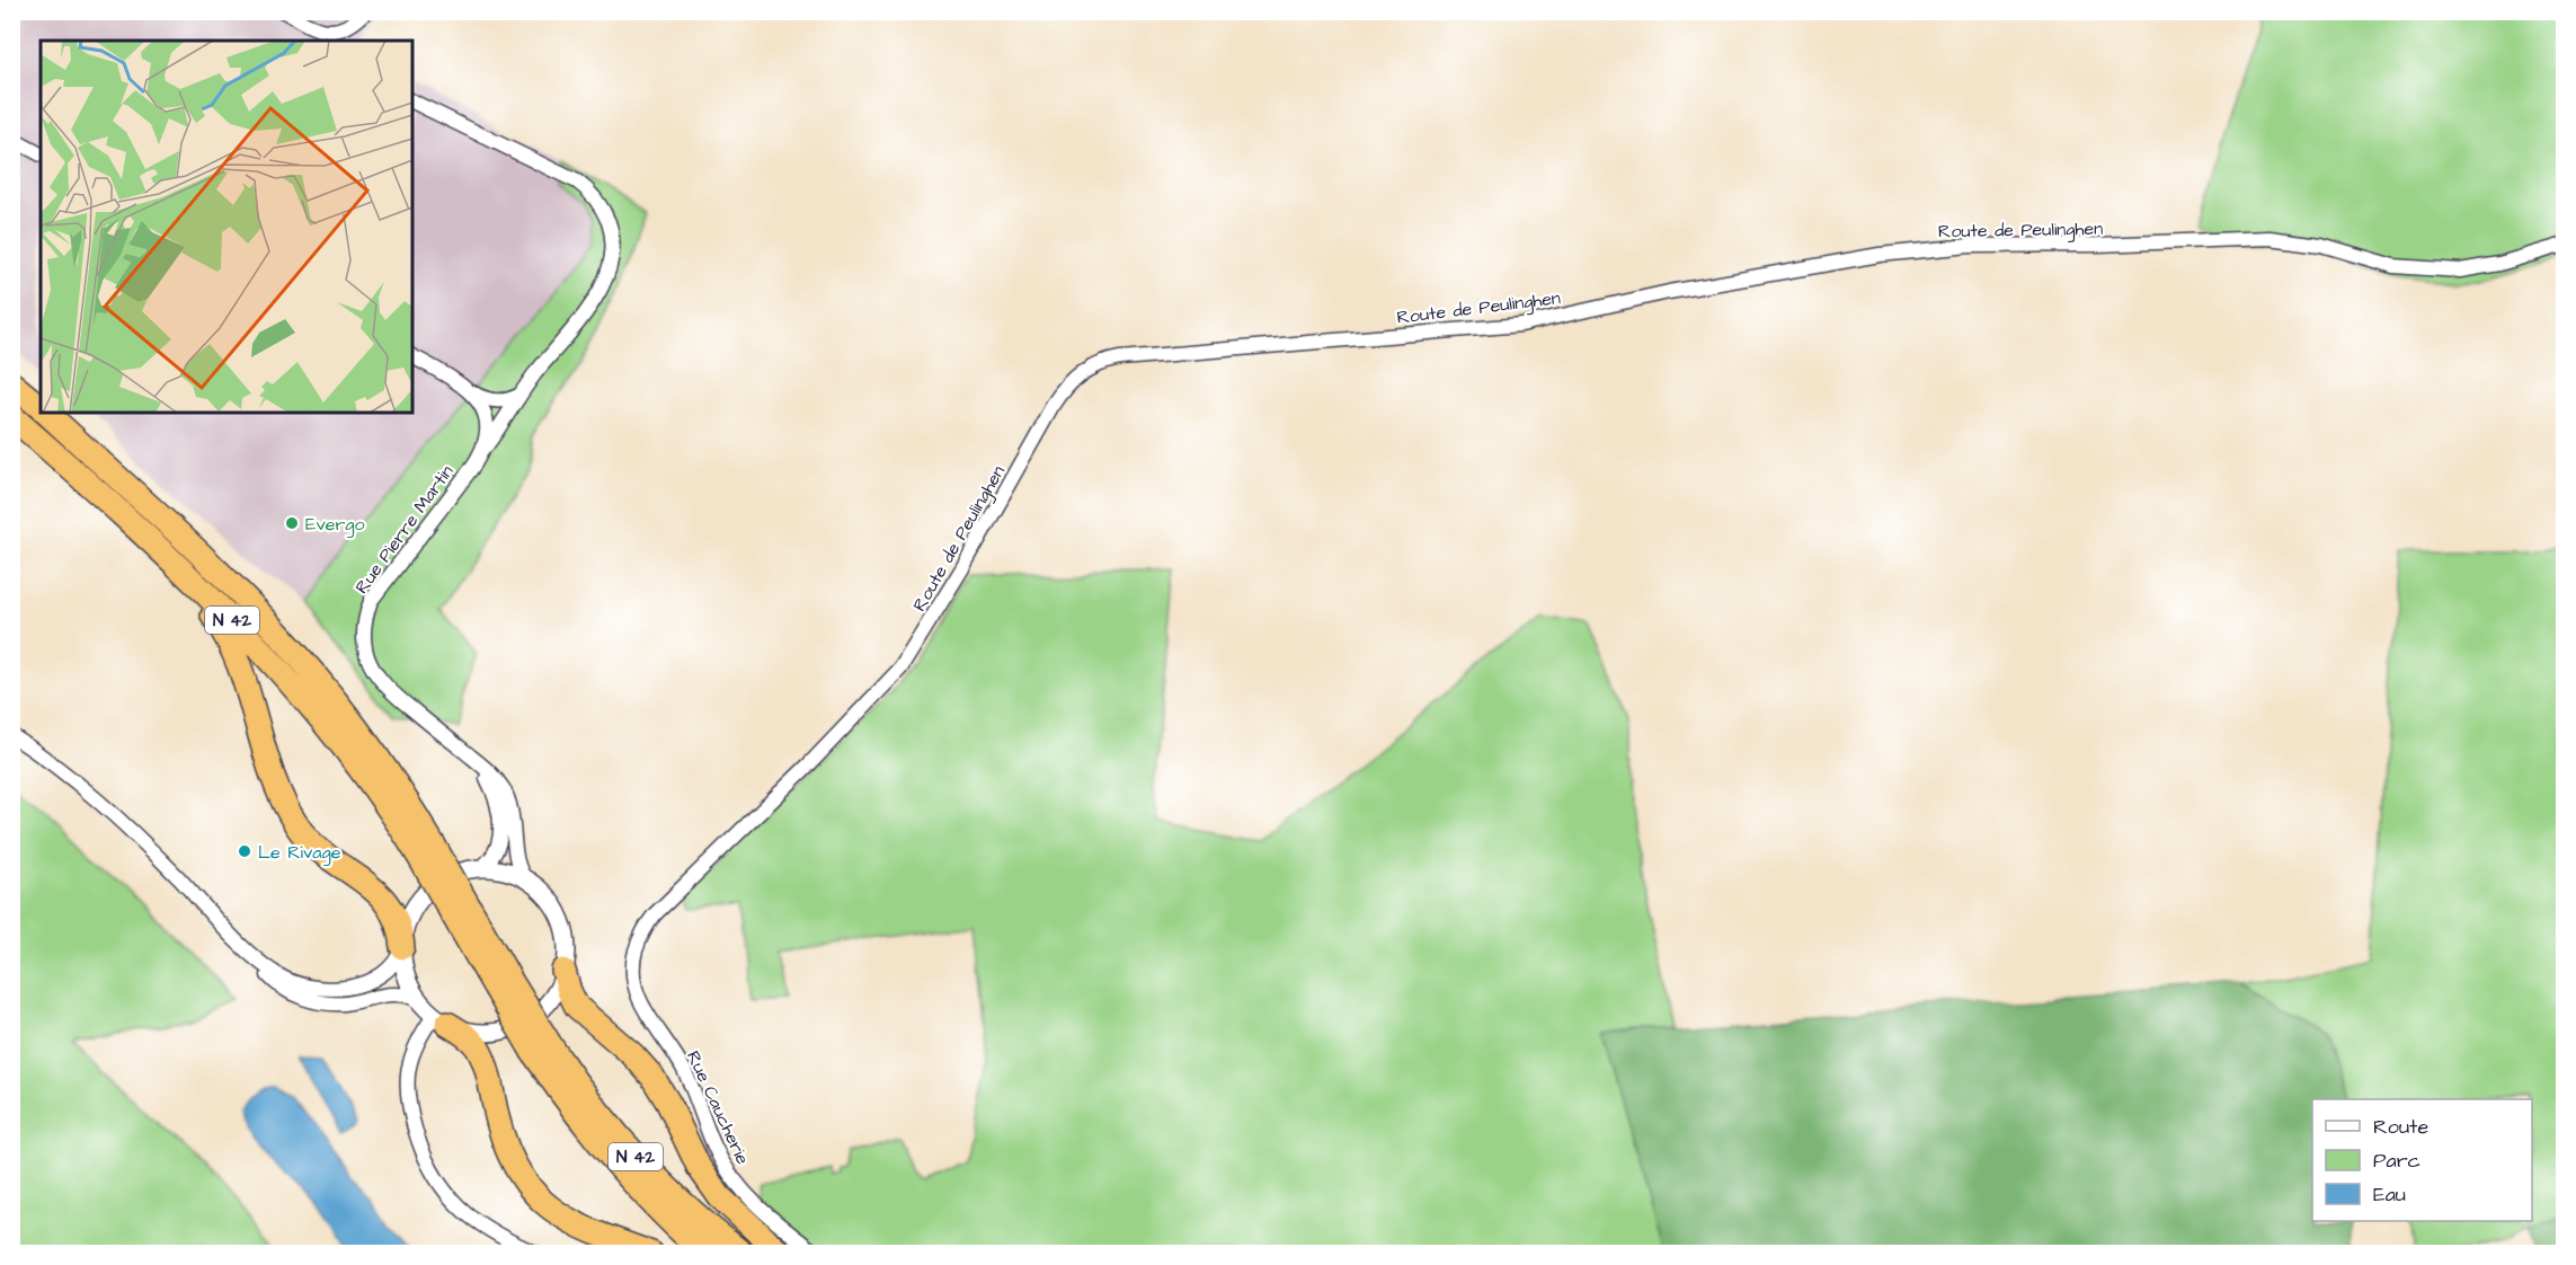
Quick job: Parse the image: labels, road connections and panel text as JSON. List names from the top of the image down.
{
  "streets": {
    "highway": ["N 42"],
    "street": ["Route de Peulinghen", "Rue Pierre Martin", "Rue Caucherie"]
  },
  "crossings": [
    ["Route de Peulinghen", "Rue Caucherie"]
  ],
  "places": ["Evergo", "Le Rivage"],
  "legend": ["Route", "Parc", "Eau"]
}
